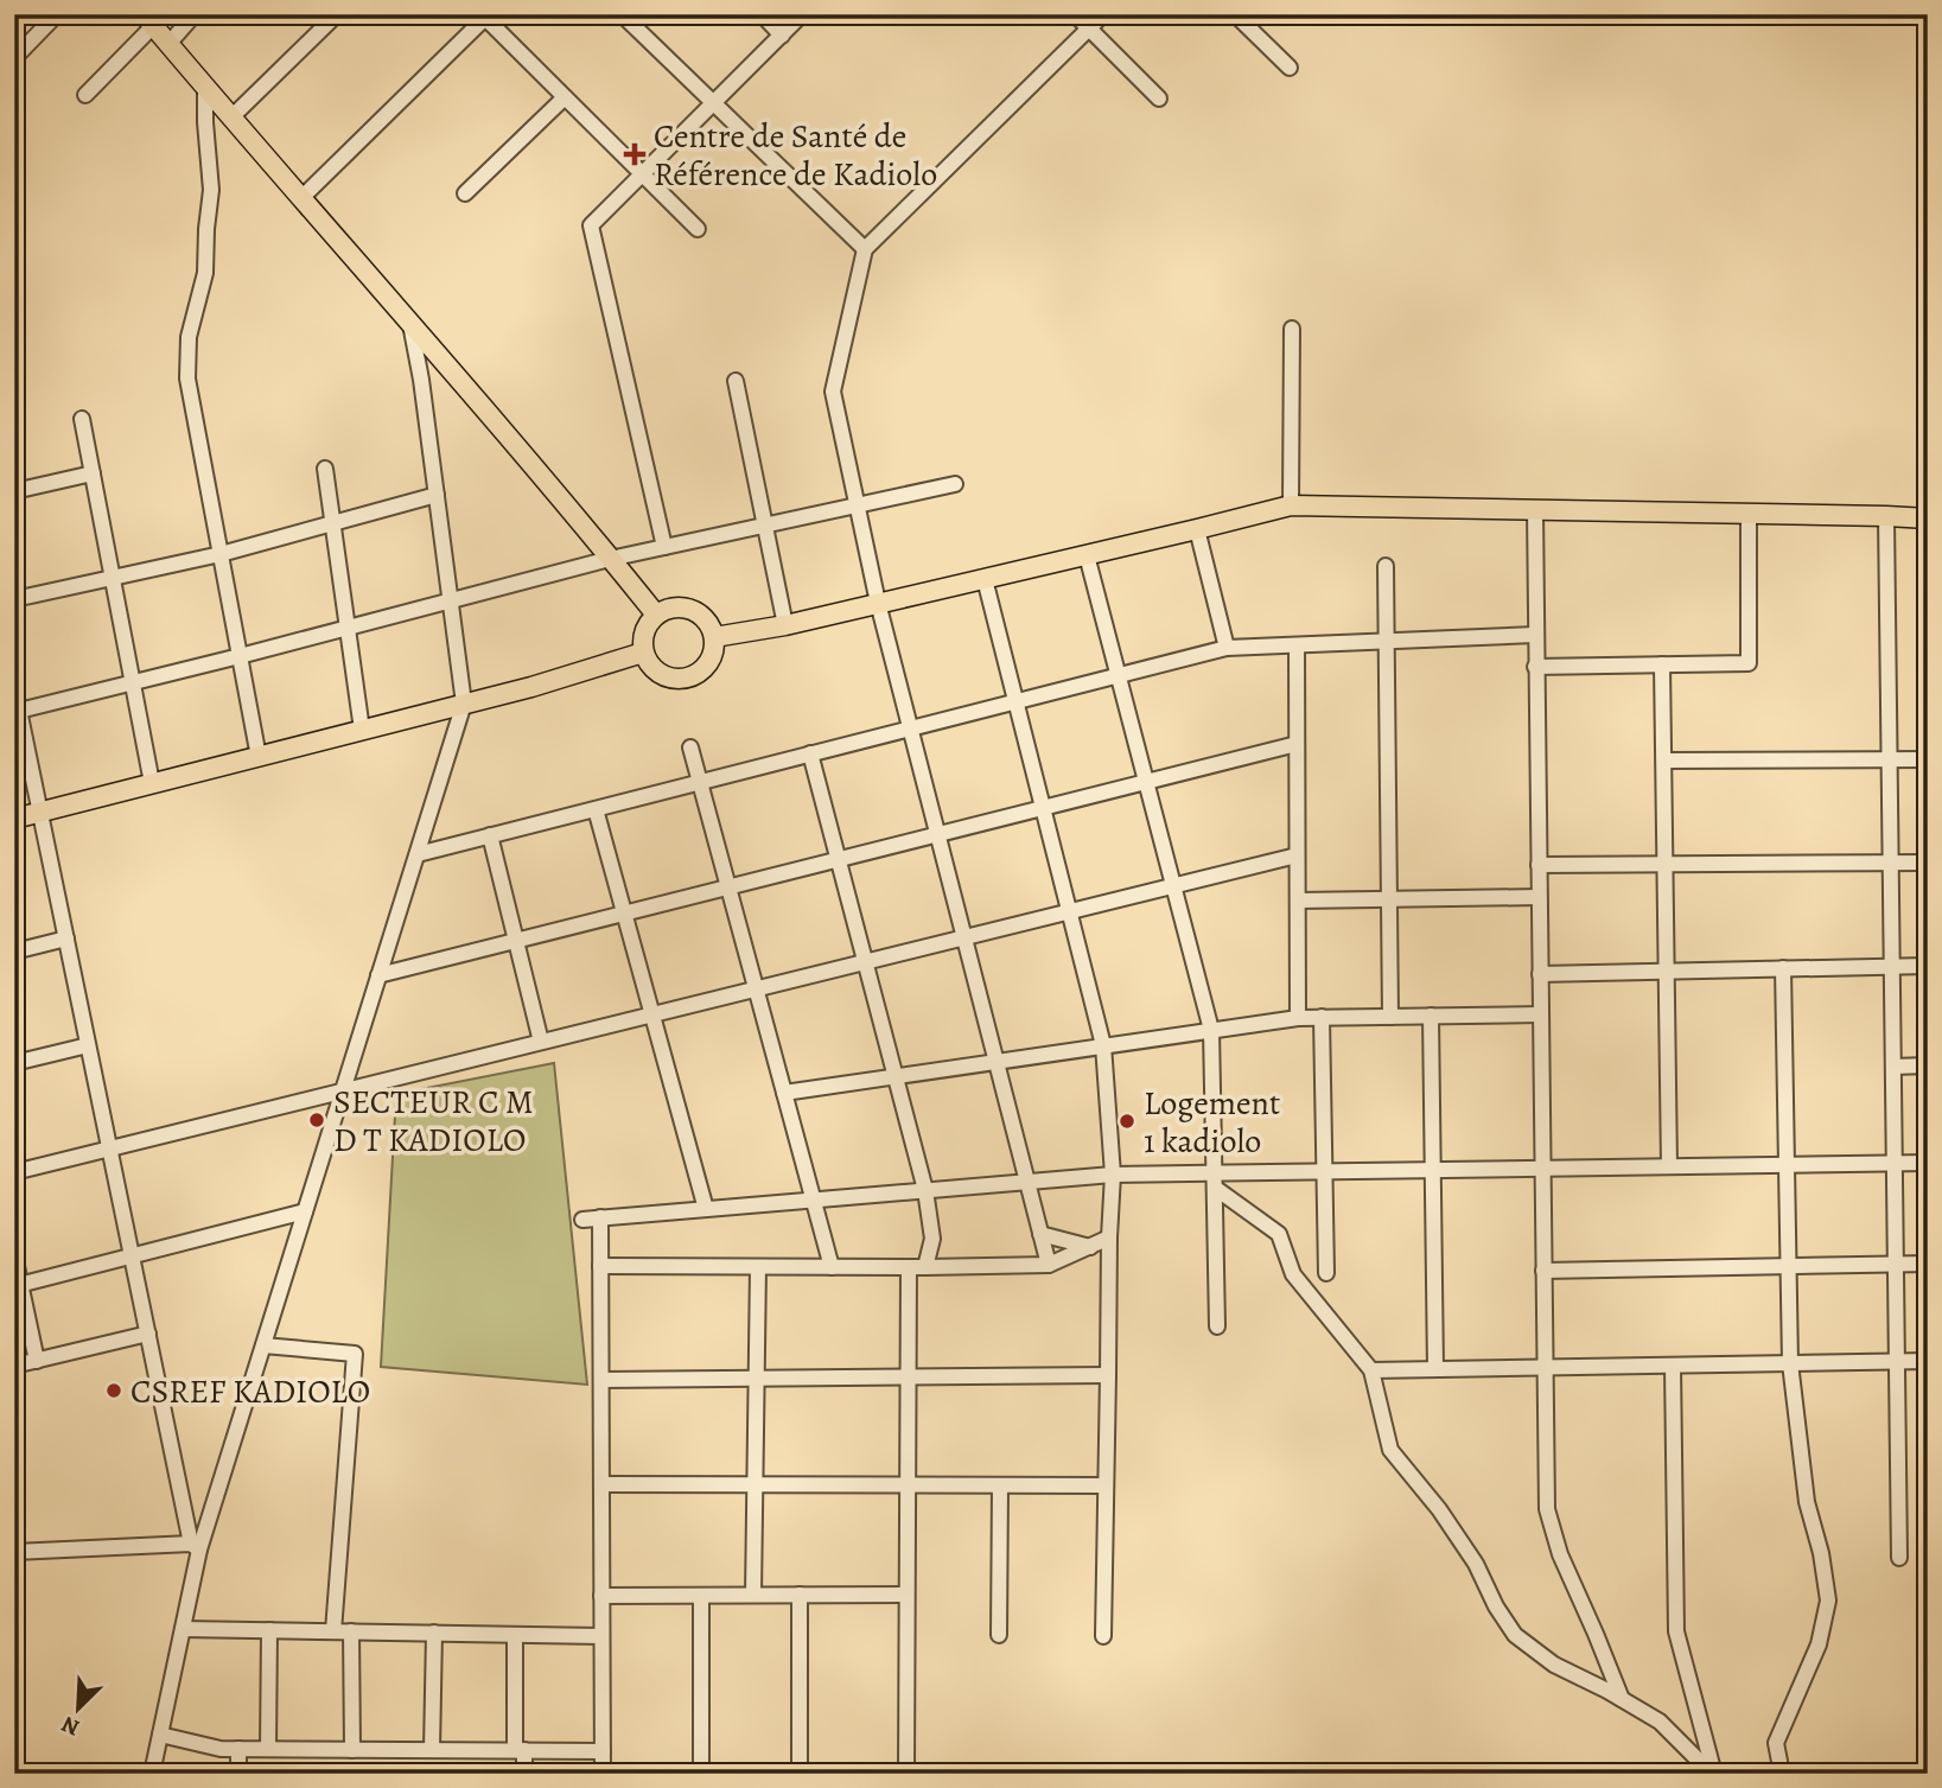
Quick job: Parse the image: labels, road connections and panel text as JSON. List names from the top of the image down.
{
  "places": {
    "health": ["Centre de Santé de Référence de Kadiolo"],
    "other": ["SECTEUR C M D T KADIOLO", "Logement 1 kadiolo", "CSREF KADIOLO"]
  },
  "north": "bottom left"
}
